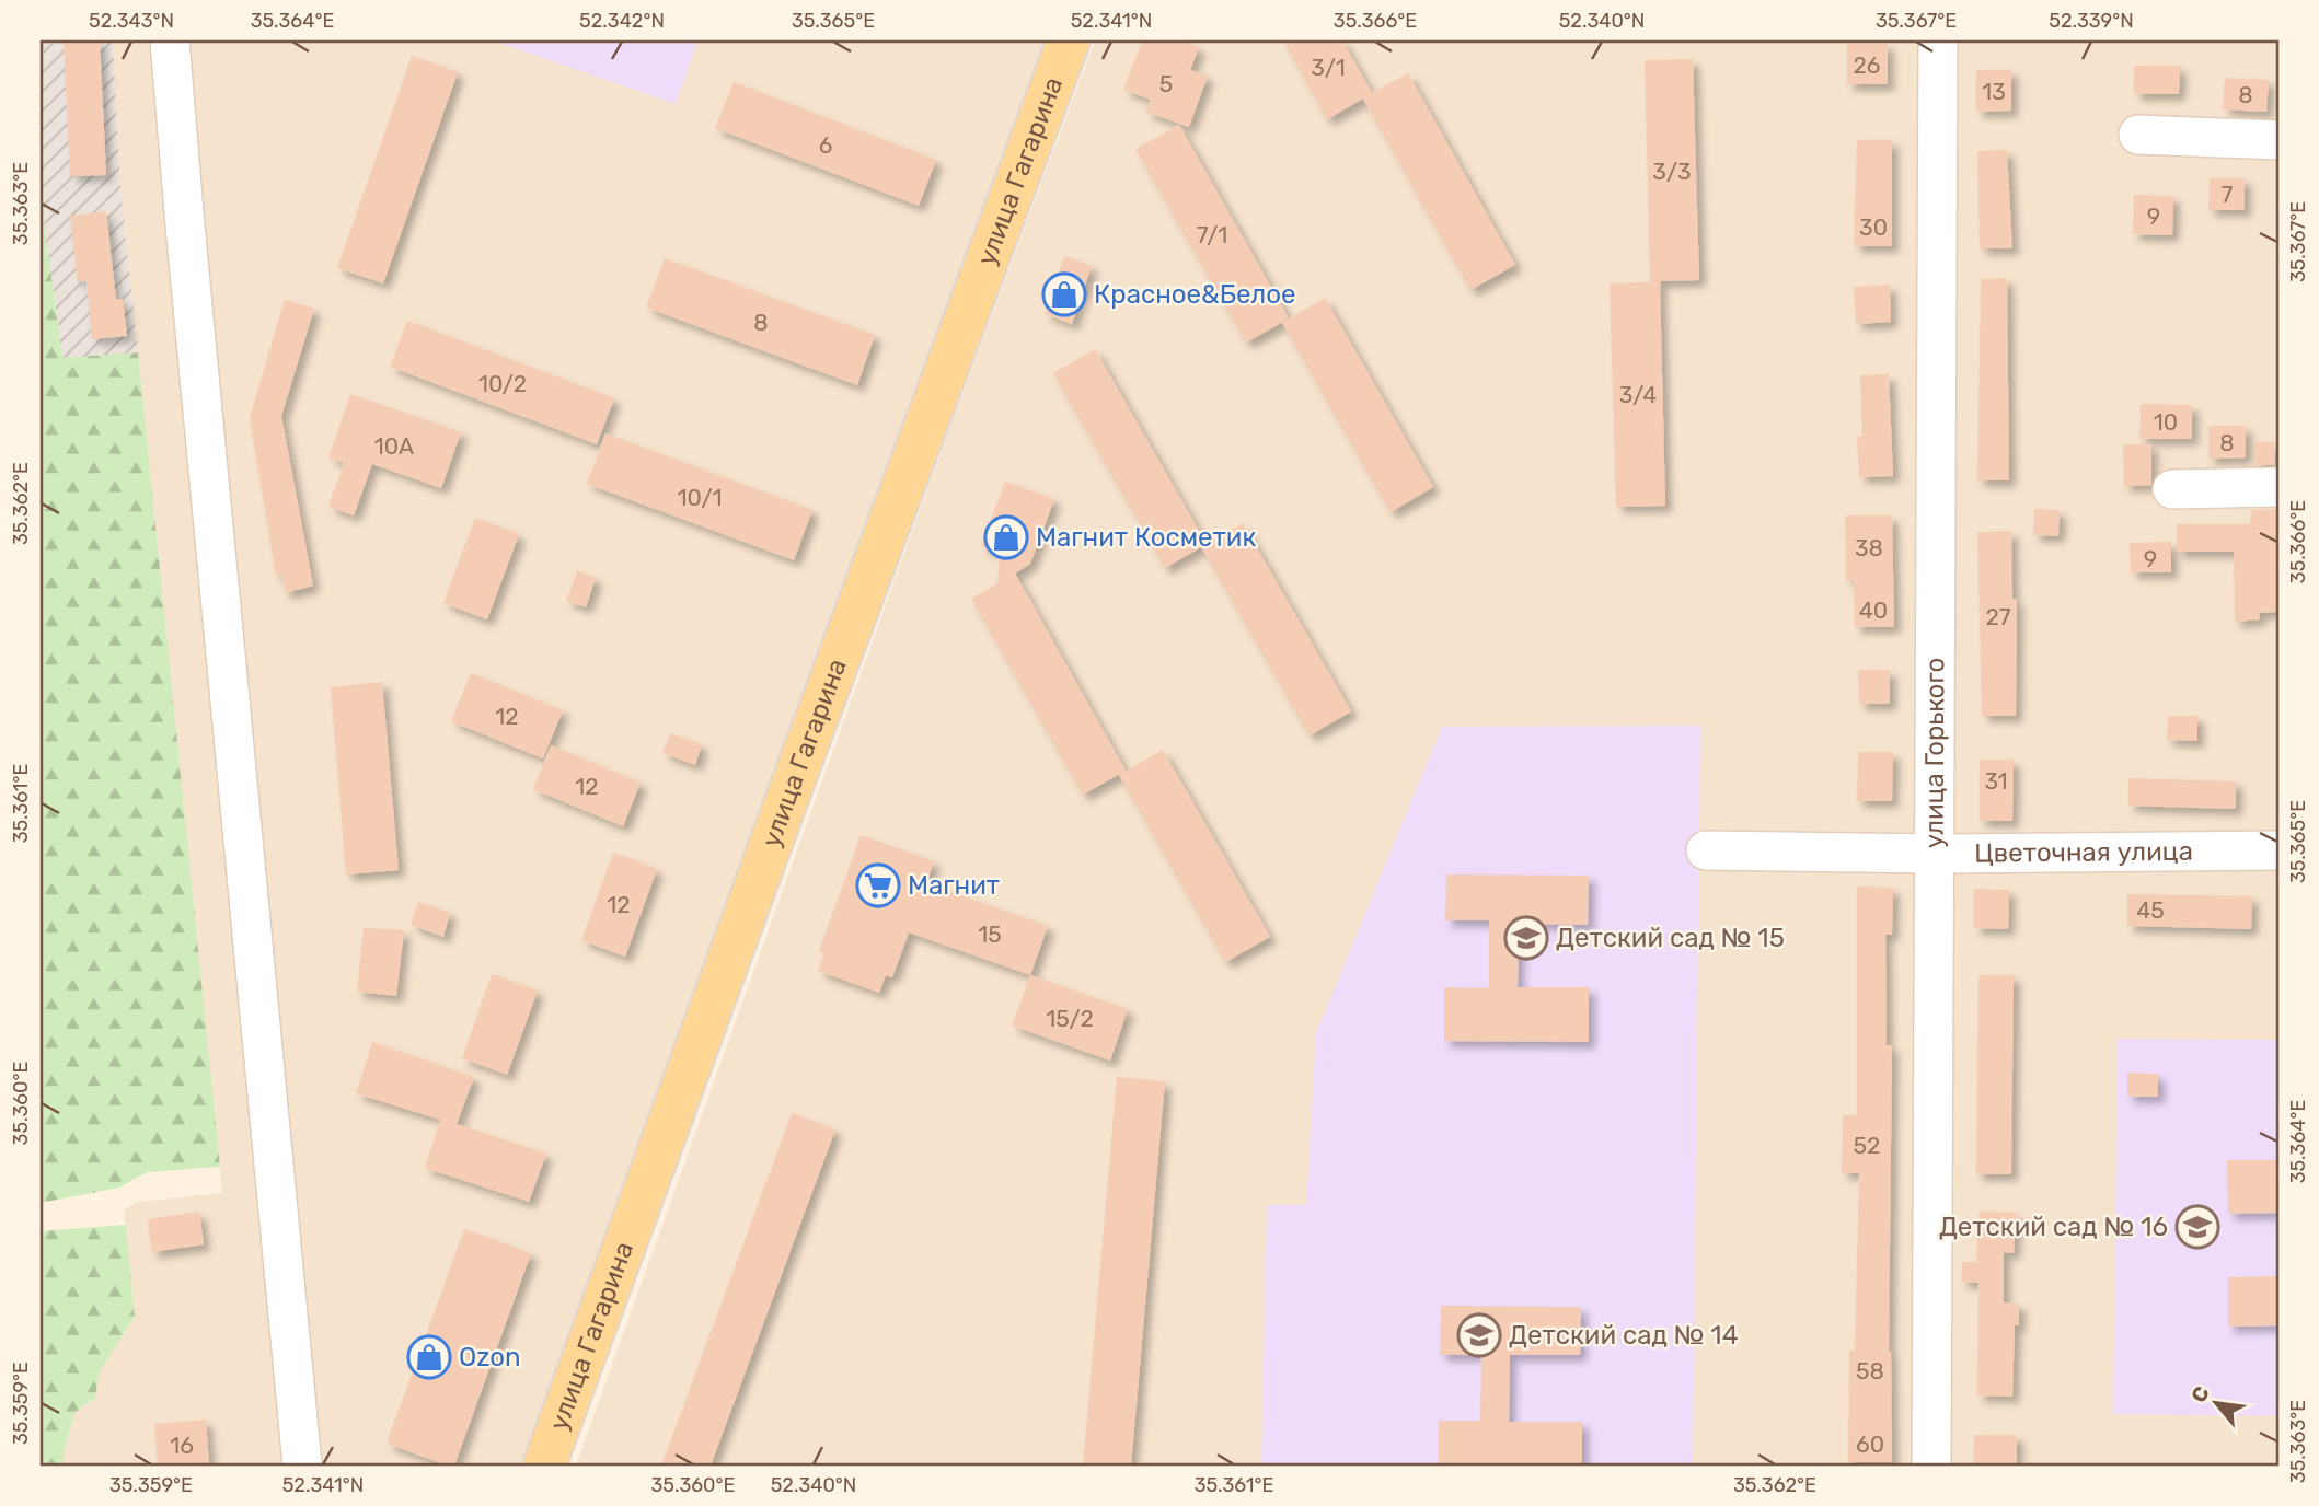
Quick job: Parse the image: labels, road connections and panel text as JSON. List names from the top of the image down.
{
  "streets": {
    "main road": ["улица Гагарина"],
    "street": ["улица Горького", "Цветочная улица"]
  },
  "crossings": [
    ["улица Горького", "Цветочная улица"]
  ],
  "places": {
    "shop": ["Красное&Белое", "Магнит Косметик", "Ozon"],
    "supermarket": ["Магнит"],
    "school or university": ["Детский сад № 15", "Детский сад № 16", "Детский сад № 14"]
  },
  "house_numbers": [
    "26",
    "3/1",
    "5",
    "13",
    "8",
    "6",
    "3/3",
    "7",
    "9",
    "30",
    "7/1",
    "8",
    "10/2",
    "3/4",
    "10",
    "8",
    "10А",
    "10/1",
    "38",
    "9",
    "40",
    "27",
    "12",
    "31",
    "12",
    "12",
    "45",
    "15",
    "15/2",
    "52",
    "58",
    "60",
    "16"
  ],
  "north": "top left",
  "coordinates": [
    "52.343°N",
    "35.364°E",
    "52.342°N",
    "35.365°E",
    "52.341°N",
    "35.366°E",
    "52.340°N",
    "35.367°E",
    "52.339°N",
    "35.363°E",
    "35.362°E",
    "35.361°E",
    "35.360°E",
    "35.359°E"
  ]
}
